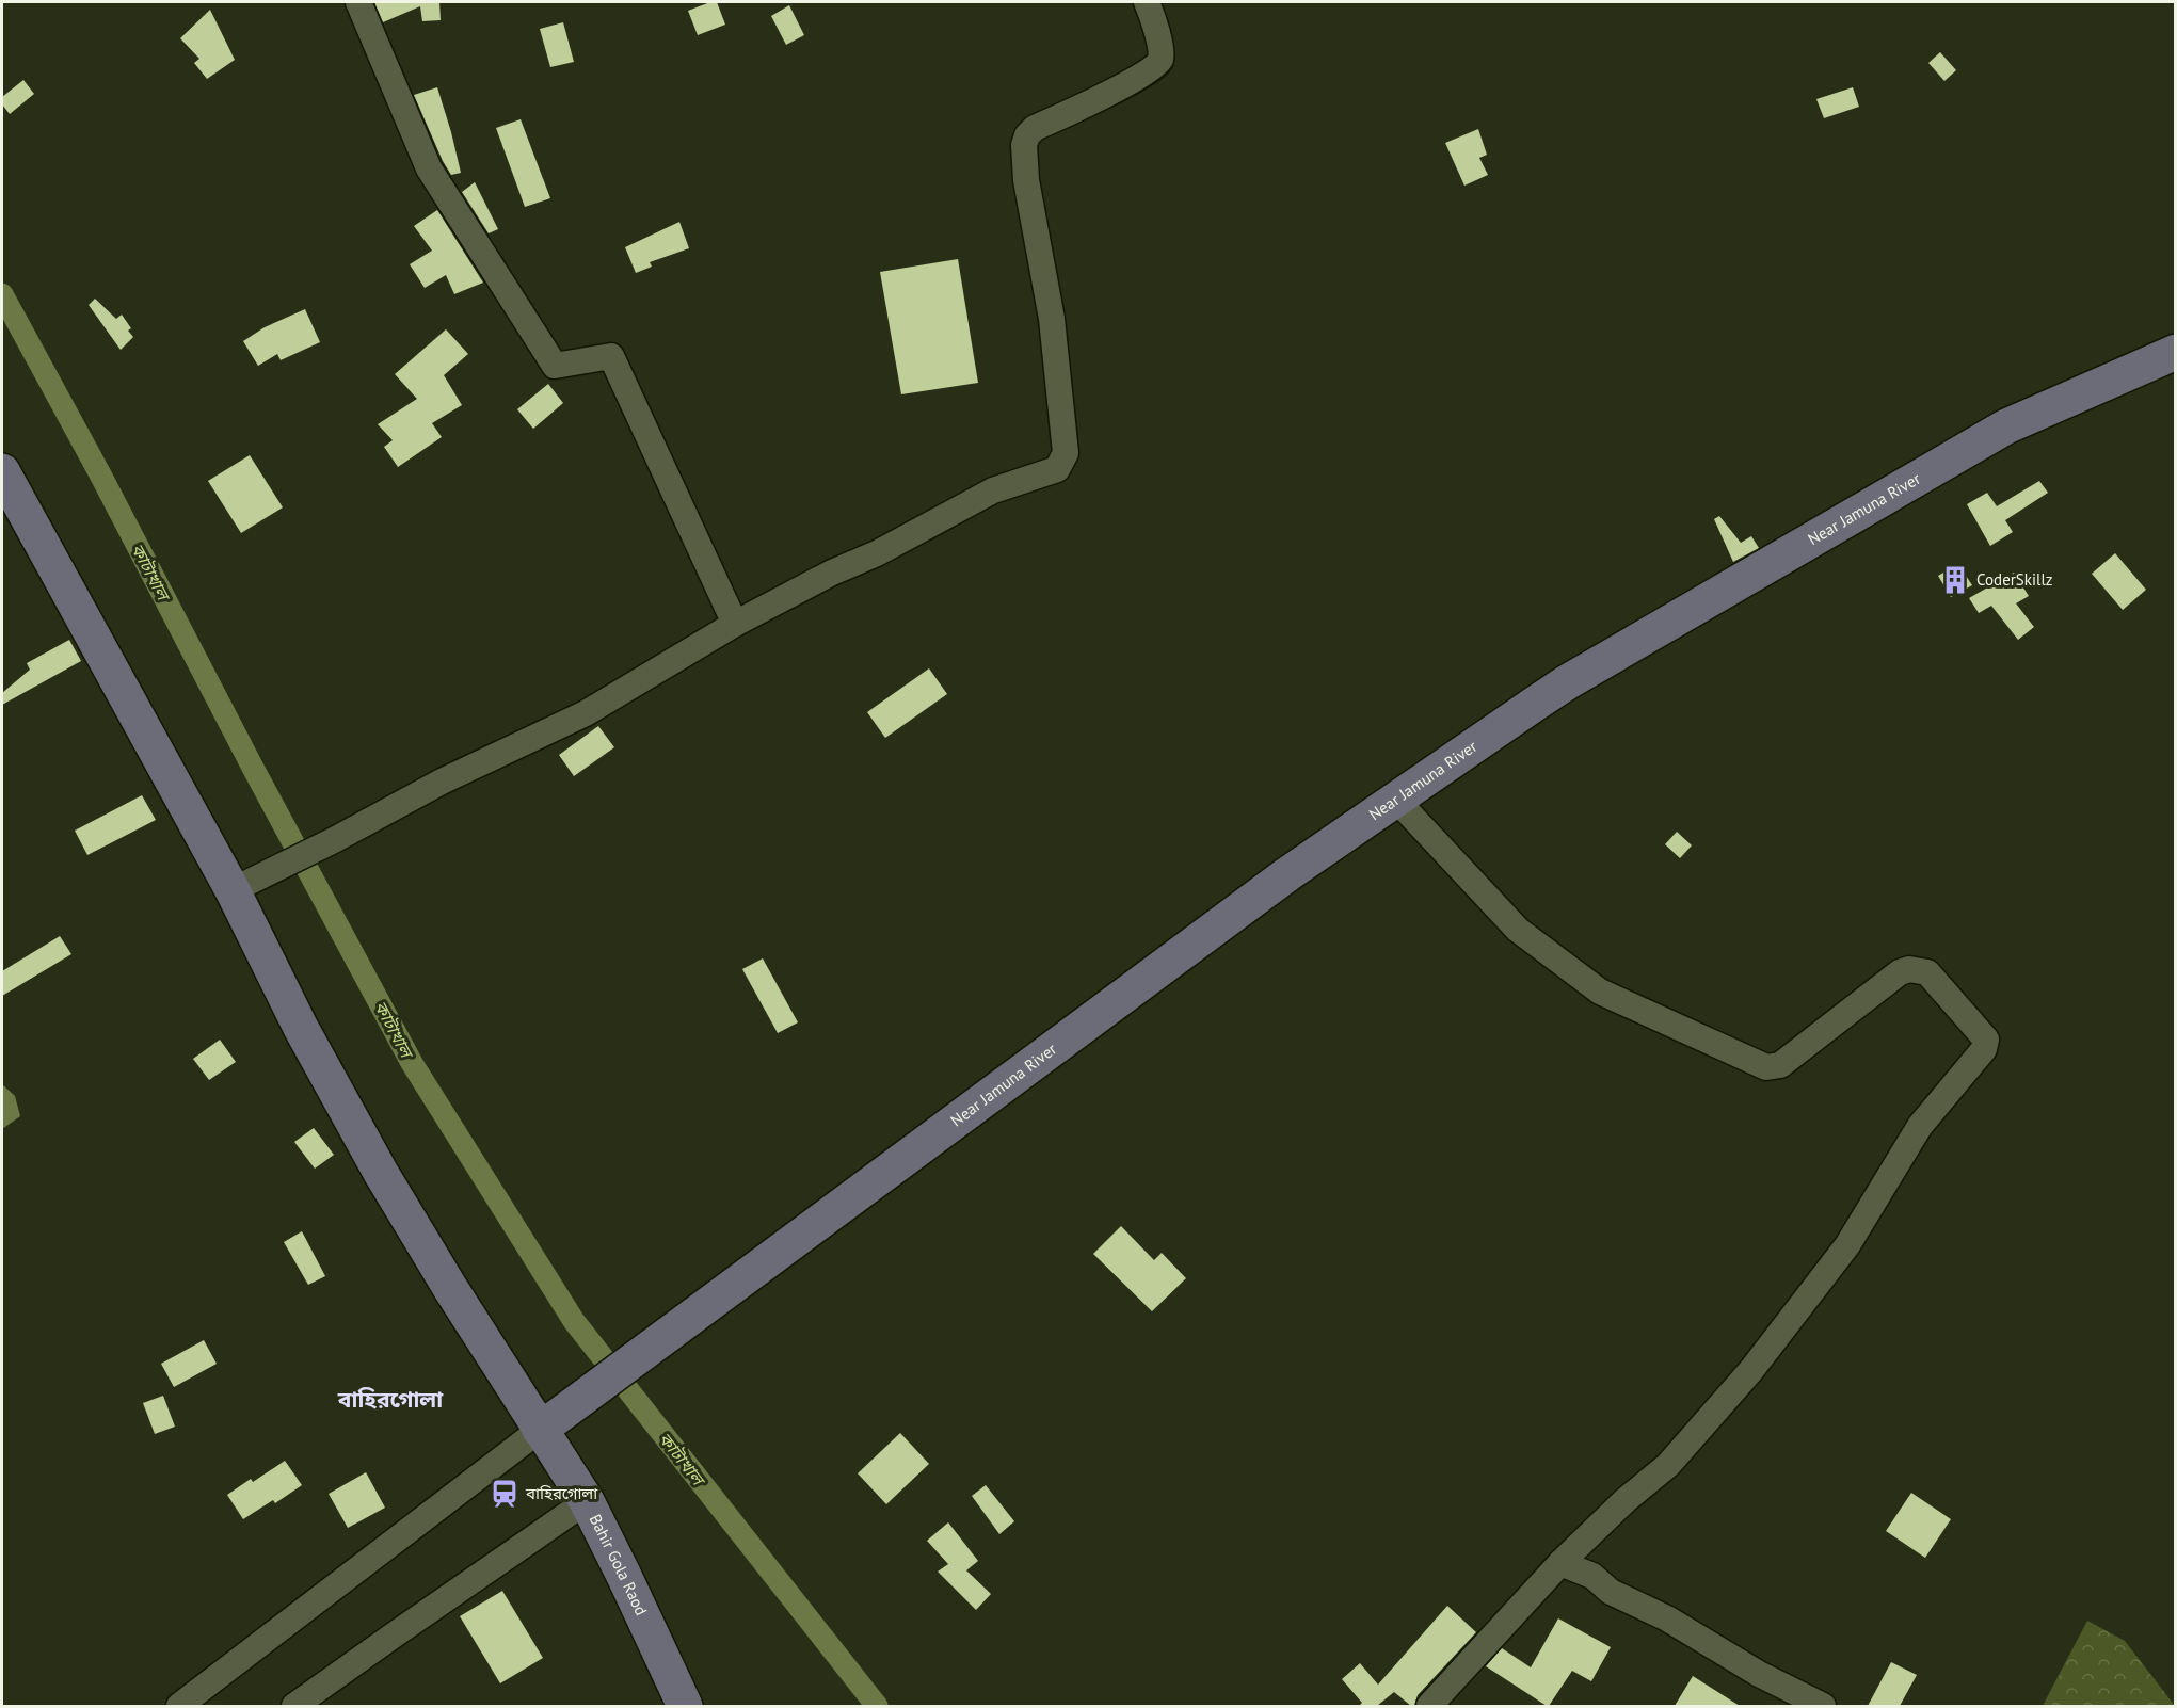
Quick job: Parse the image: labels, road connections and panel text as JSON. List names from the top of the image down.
{
  "streets": {
    "street": ["Near Jamuna River", "Bahir Gola Raod"]
  },
  "crossings": [
    ["Near Jamuna River", "Bahir Gola Raod"]
  ],
  "districts": ["বাহিরগোলা"],
  "water": ["কাটাখাল"],
  "places": {
    "building": ["CoderSkillz"],
    "station": ["বাহিরগোলা"]
  }
}
